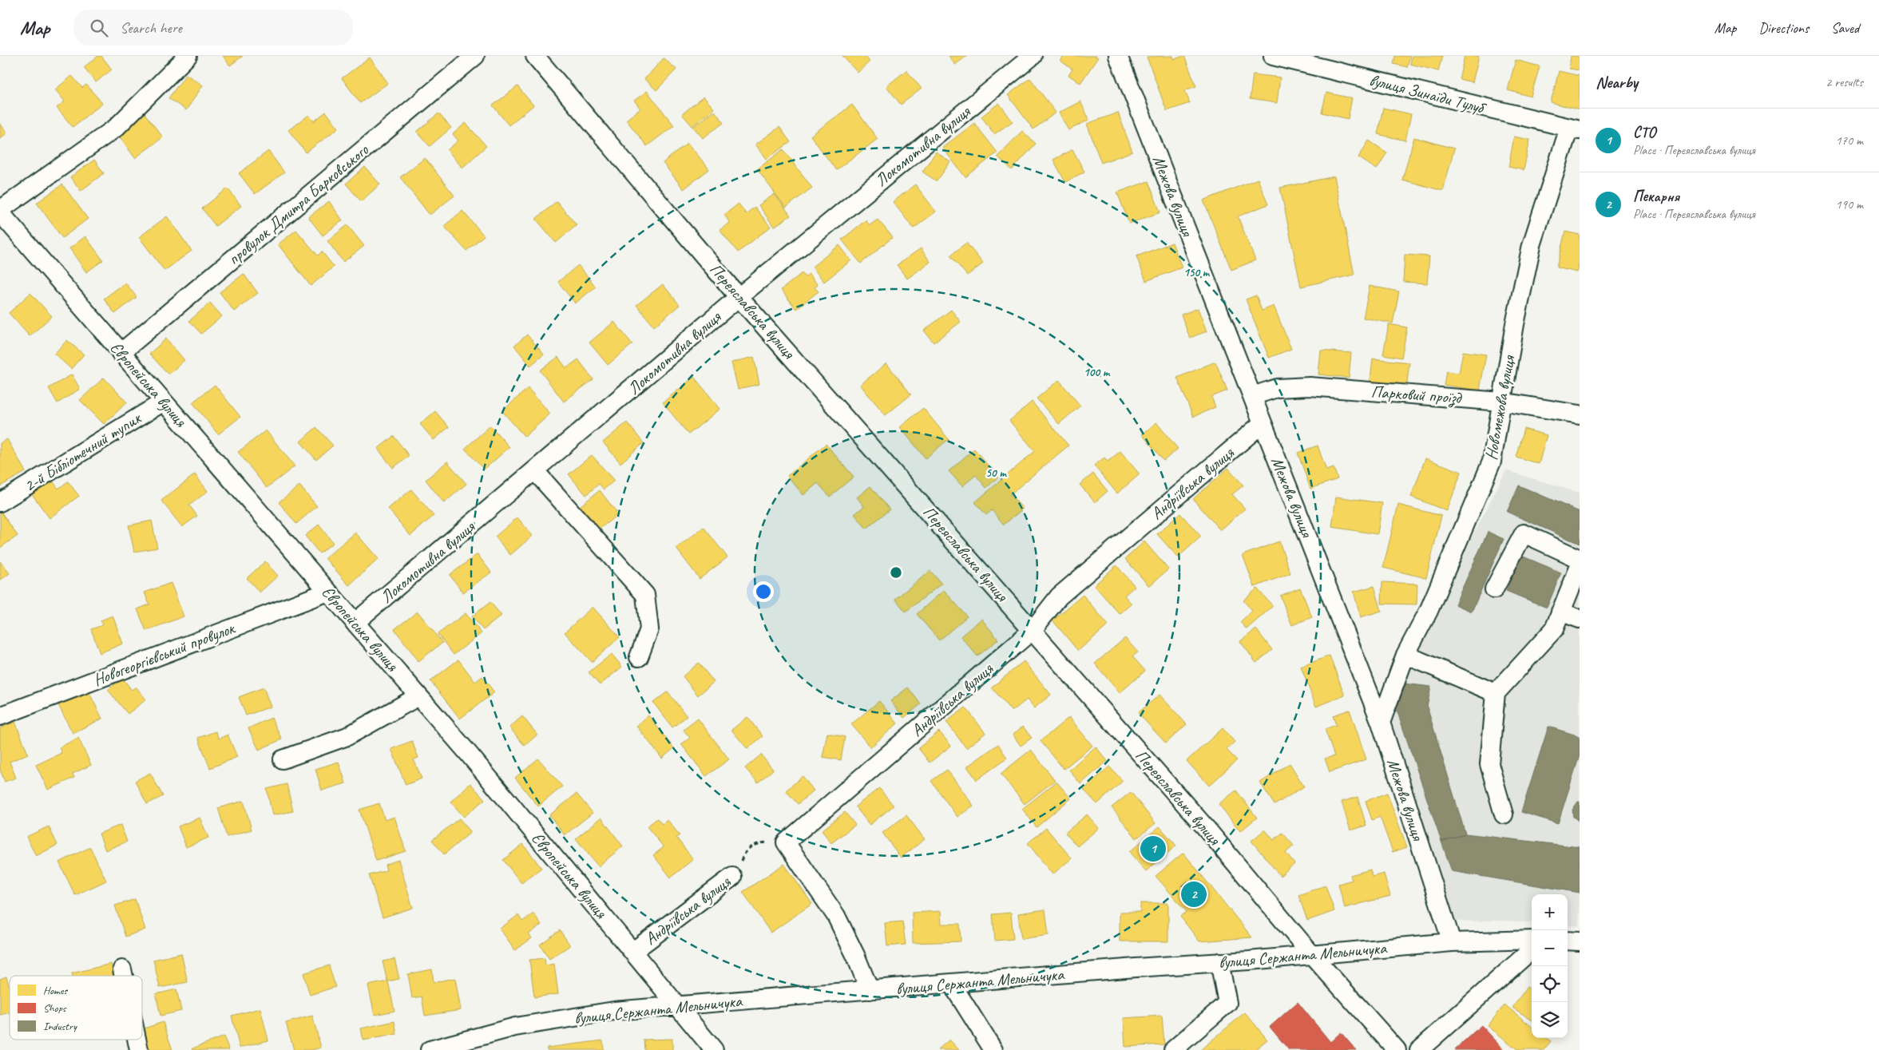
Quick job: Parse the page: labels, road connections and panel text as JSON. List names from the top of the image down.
{
  "streets": {
    "street": [
      "вулиця Зинаїди Тулуб",
      "Локомотивна вулиця",
      "Межова вулиця",
      "провулок Дмитра Барковського",
      "Переяславська вулиця",
      "Європейська вулиця",
      "Парковий проїзд",
      "Новомежова вулиця",
      "2-й Бібліотечний тупик",
      "Андріївська вулиця",
      "Новогеоргієвський провулок",
      "вулиця Сержанта Мельничука"
    ]
  },
  "crossings": [
    ["вулиця Зинаїди Тулуб", "Новомежова вулиця"],
    ["Локомотивна вулиця", "Переяславська вулиця"],
    ["Локомотивна вулиця", "Європейська вулиця"],
    ["Межова вулиця", "Парковий проїзд"],
    ["Межова вулиця", "Новомежова вулиця"],
    ["Межова вулиця", "Андріївська вулиця"],
    ["Межова вулиця", "вулиця Сержанта Мельничука"],
    ["провулок Дмитра Барковського", "Європейська вулиця"],
    ["Переяславська вулиця", "Андріївська вулиця"],
    ["Переяславська вулиця", "вулиця Сержанта Мельничука"],
    ["Європейська вулиця", "2-й Бібліотечний тупик"],
    ["Європейська вулиця", "Андріївська вулиця"],
    ["Європейська вулиця", "Новогеоргієвський провулок"],
    ["Європейська вулиця", "вулиця Сержанта Мельничука"],
    ["Парковий проїзд", "Новомежова вулиця"]
  ],
  "legend": ["Homes", "Shops", "Industry"],
  "page": {
    "header": "Map",
    "search": "Search here",
    "nav": ["Map", "Directions", "Saved"],
    "heading": ["Nearby", "2 results"],
    "list": [
      {
        "mark": "1",
        "name": "СТО",
        "note": "Place · Переяславська вулиця",
        "value": "170 m"
      },
      {
        "mark": "2",
        "name": "Пекарня",
        "note": "Place · Переяславська вулиця",
        "value": "190 m"
      }
    ],
    "pins": ["1", "2"],
    "map_buttons": ["+", "−"]
  },
  "rings": ["150 m", "100 m", "50 m"]
}
